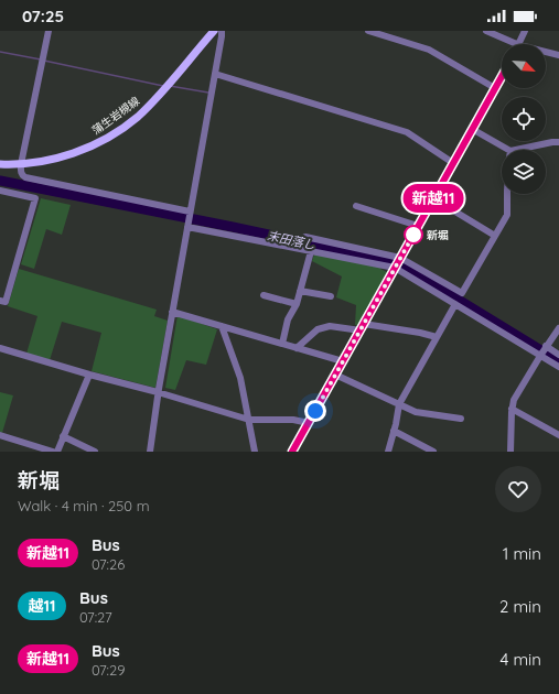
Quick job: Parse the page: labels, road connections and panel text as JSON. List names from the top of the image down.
{
  "streets": {
    "main road": ["蒲生岩槻線"]
  },
  "water": ["末田落し"],
  "places": ["新堀"],
  "lines": ["bus line 新越11"],
  "north": "bottom right",
  "page": {
    "status": "07:25",
    "on_map": "新越11",
    "heading": ["新堀", "Walk · 4 min · 250 m"],
    "list": [
      {
        "mark": "新越11",
        "name": "Bus",
        "note": "07:26",
        "value": "1 min"
      },
      {
        "mark": "越11",
        "name": "Bus",
        "note": "07:27",
        "value": "2 min"
      },
      {
        "mark": "新越11",
        "name": "Bus",
        "note": "07:29",
        "value": "4 min"
      }
    ]
  }
}
